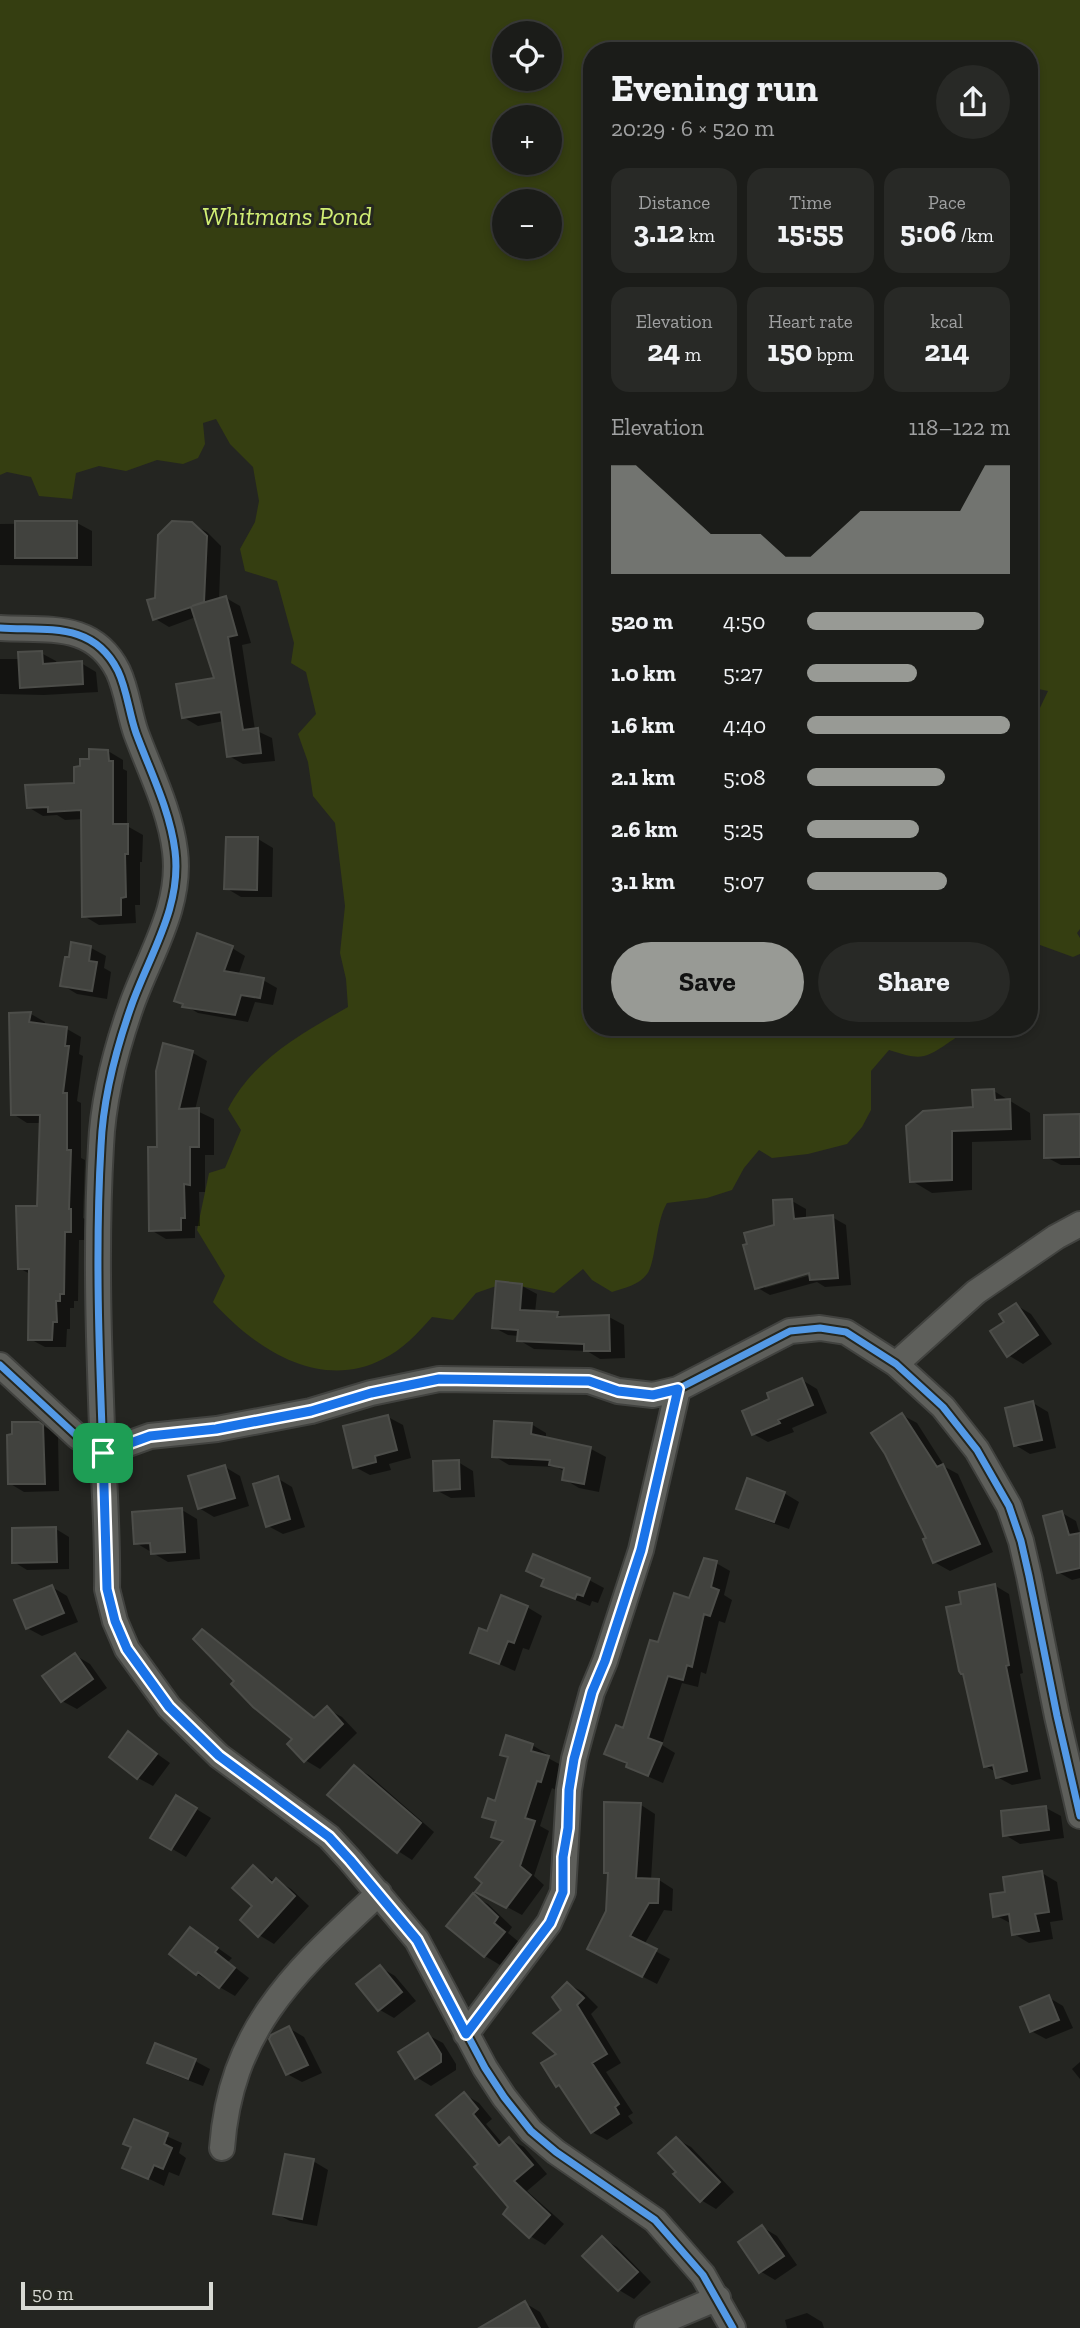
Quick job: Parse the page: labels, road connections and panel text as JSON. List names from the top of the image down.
{
  "water": ["Whitmans Pond"],
  "scale_bar": "50 m",
  "page": {
    "map_buttons": ["+", "−"],
    "heading": ["Evening run", "20:29 · 6 × 520 m"],
    "stats": [
      ["Distance", "3.12 km"],
      ["Time", "15:55"],
      ["Pace", "5:06 /km"],
      ["Elevation", "24 m"],
      ["Heart rate", "150 bpm"],
      ["kcal", "214"]
    ],
    "chart": ["Elevation", "118–122 m"],
    "list": [
      {
        "name": "520 m",
        "note": "4:50"
      },
      {
        "name": "1.0 km",
        "note": "5:27"
      },
      {
        "name": "1.6 km",
        "note": "4:40"
      },
      {
        "name": "2.1 km",
        "note": "5:08"
      },
      {
        "name": "2.6 km",
        "note": "5:25"
      },
      {
        "name": "3.1 km",
        "note": "5:07"
      }
    ],
    "buttons": ["Save", "Share"],
    "scale": "50 m"
  }
}
